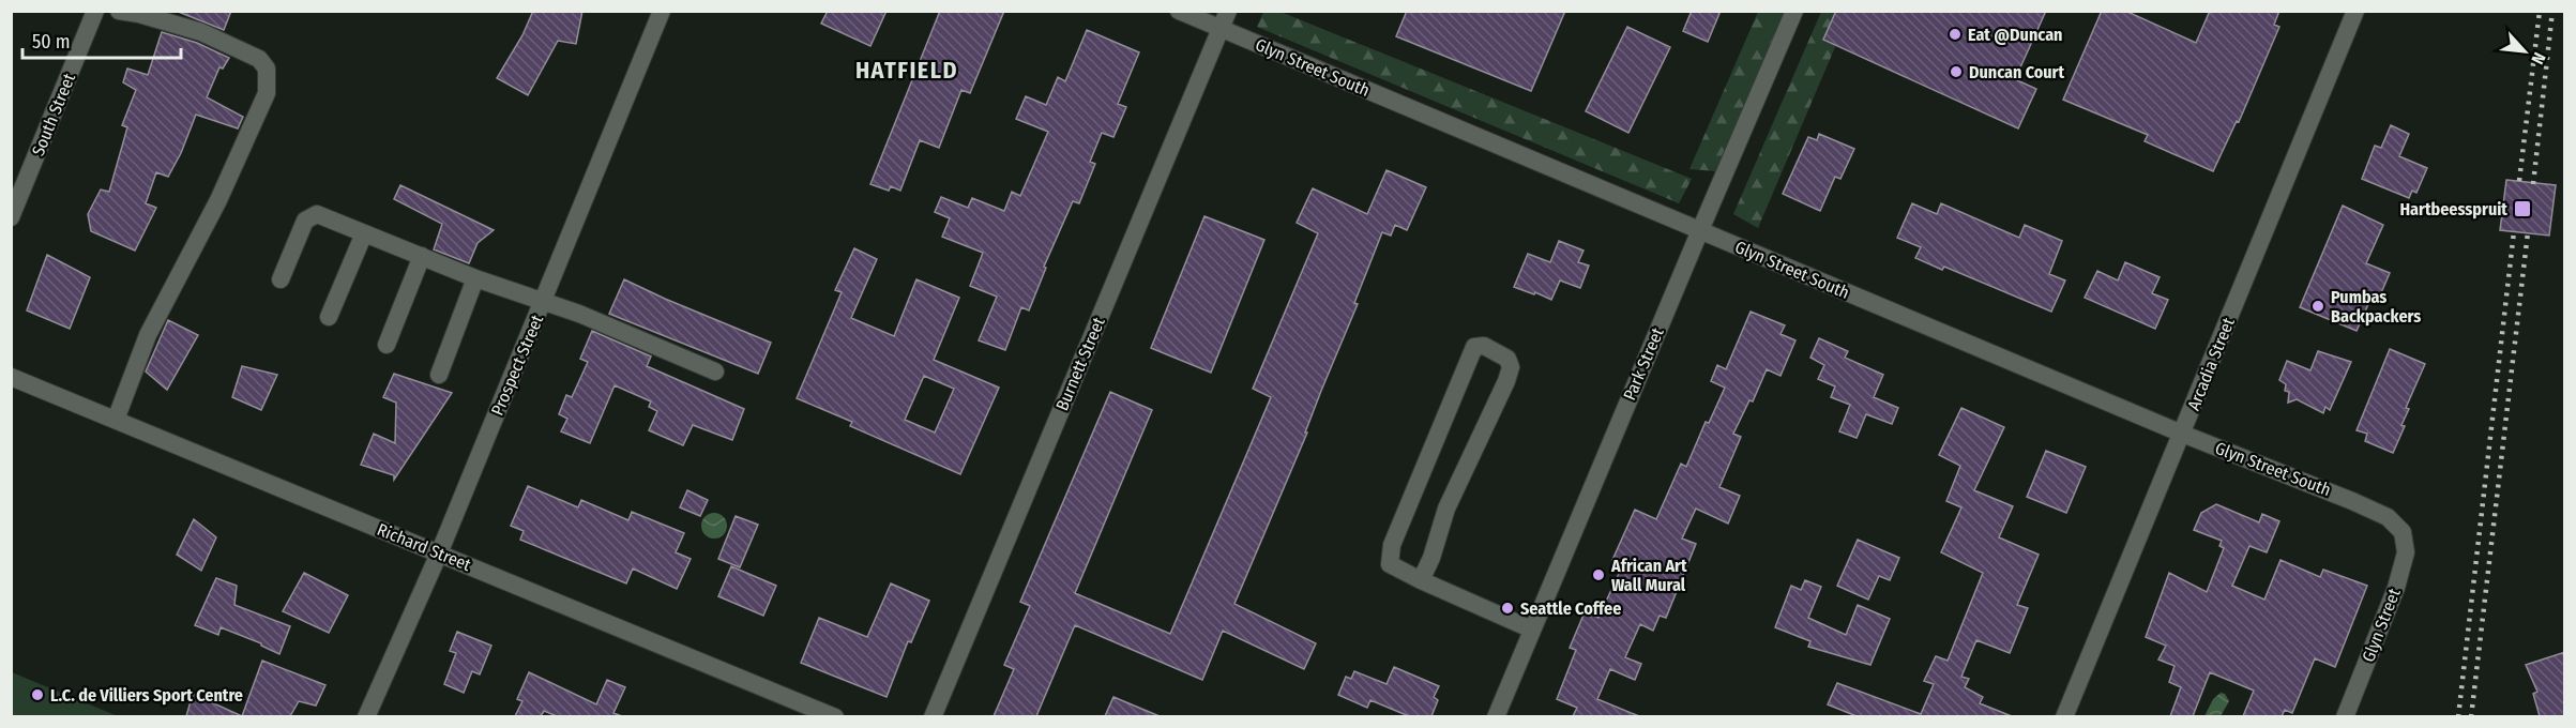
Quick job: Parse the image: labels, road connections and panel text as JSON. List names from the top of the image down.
{
  "streets": {
    "street": [
      "Glyn Street South",
      "South Street",
      "Burnett Street",
      "Park Street",
      "Arcadia Street",
      "Prospect Street",
      "Richard Street",
      "Glyn Street"
    ]
  },
  "crossings": [
    ["Glyn Street South", "Burnett Street"],
    ["Glyn Street South", "Park Street"],
    ["Glyn Street South", "Arcadia Street"],
    ["Glyn Street South", "Glyn Street"],
    ["Prospect Street", "Richard Street"]
  ],
  "districts": ["HATFIELD"],
  "places": {
    "other": [
      "Eat @Duncan",
      "Duncan Court",
      "Pumbas Backpackers",
      "African Art Wall Mural",
      "Seattle Coffee",
      "L.C. de Villiers Sport Centre"
    ],
    "transit": ["Hartbeesspruit"]
  },
  "scale_bar": "50 m",
  "north": "bottom right"
}
